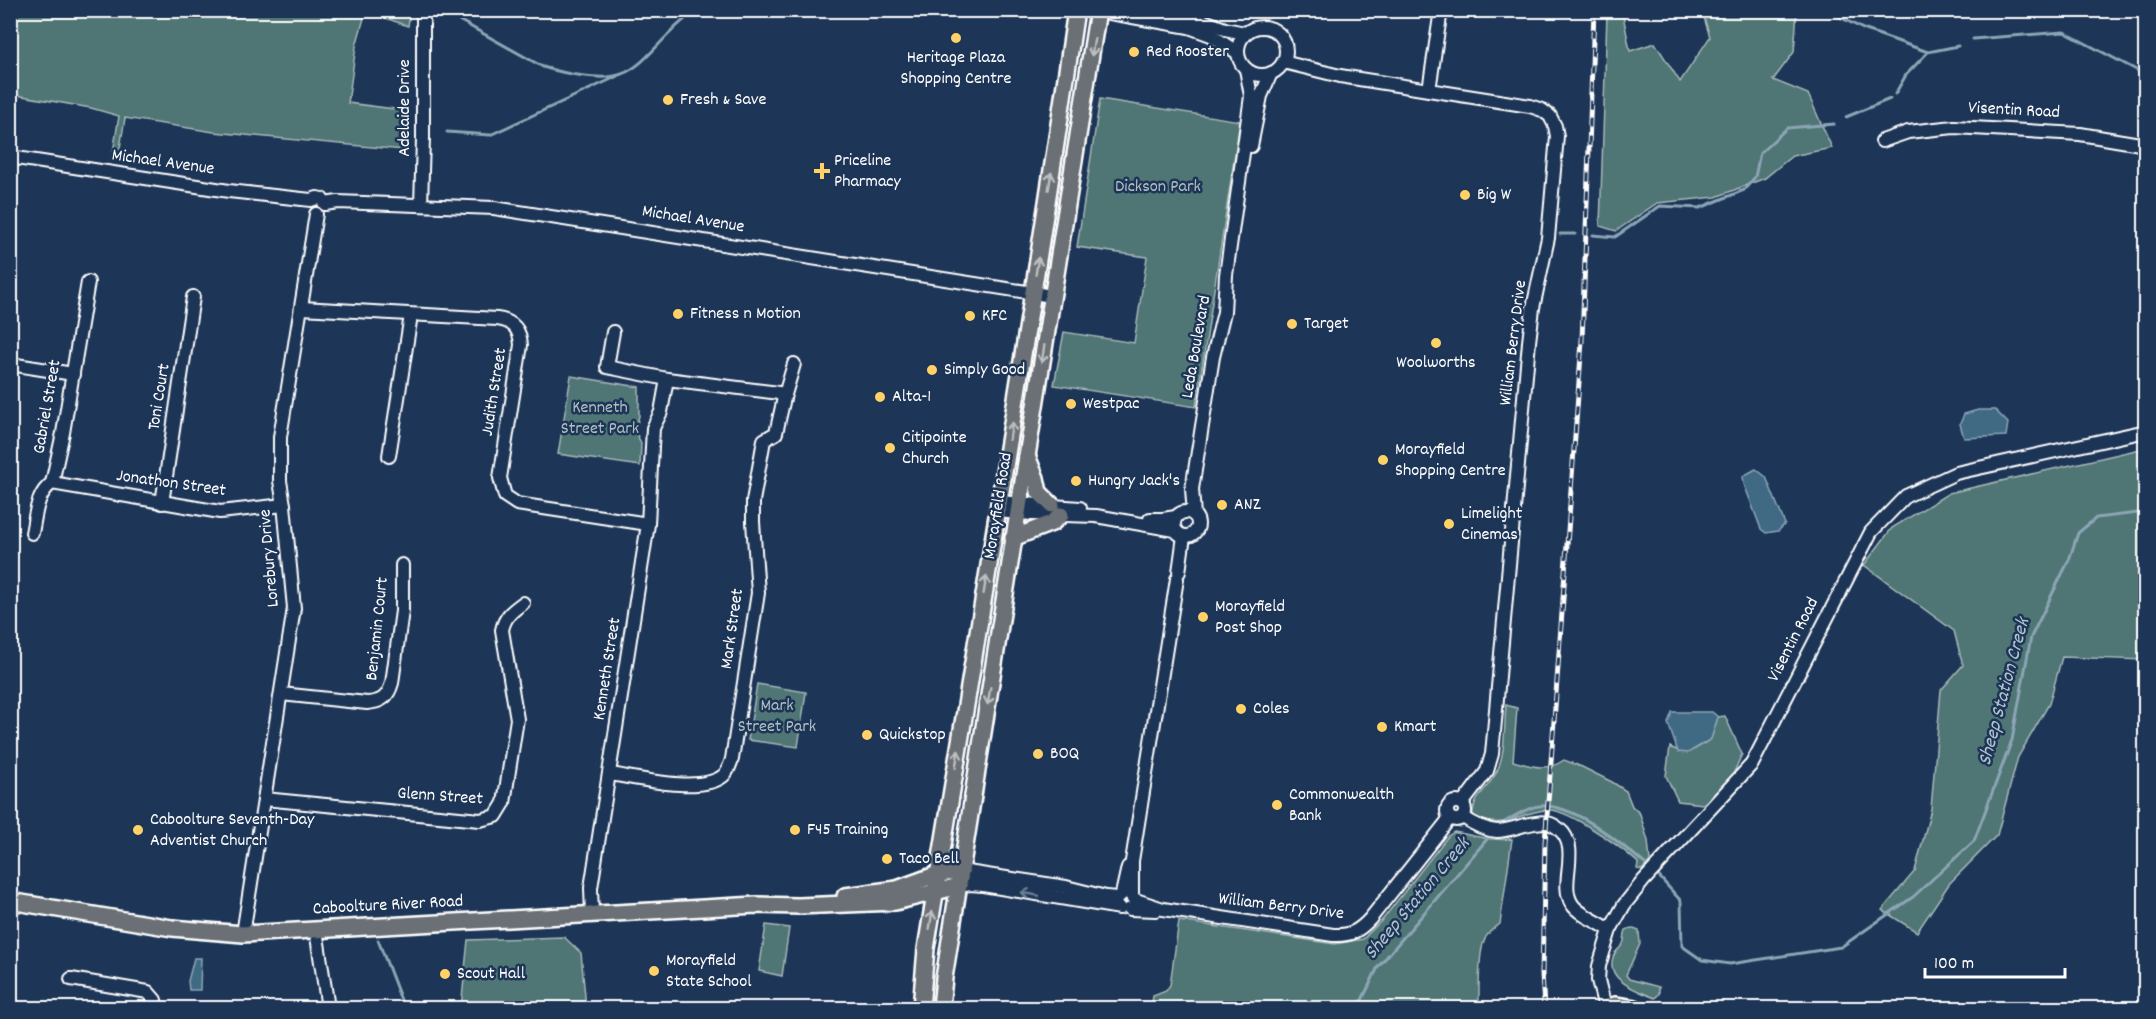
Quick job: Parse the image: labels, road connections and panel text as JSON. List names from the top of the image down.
{
  "streets": {
    "main road": ["Morayfield Road", "Caboolture River Road"],
    "street": [
      "Adelaide Drive",
      "Visentin Road",
      "Michael Avenue",
      "William Berry Drive",
      "Leda Boulevard",
      "Judith Street",
      "Toni Court",
      "Gabriel Street",
      "Jonathon Street",
      "Lorebury Drive",
      "Benjamin Court",
      "Mark Street",
      "Kenneth Street",
      "Glenn Street"
    ]
  },
  "crossings": [
    ["Adelaide Drive", "Michael Avenue"],
    ["Michael Avenue", "Morayfield Road"],
    ["Michael Avenue", "Lorebury Drive"],
    ["William Berry Drive", "Leda Boulevard"],
    ["William Berry Drive", "Morayfield Road"],
    ["William Berry Drive", "Caboolture River Road"],
    ["Judith Street", "Lorebury Drive"],
    ["Judith Street", "Kenneth Street"],
    ["Toni Court", "Jonathon Street"],
    ["Gabriel Street", "Jonathon Street"],
    ["Jonathon Street", "Lorebury Drive"],
    ["Morayfield Road", "Caboolture River Road"],
    ["Lorebury Drive", "Benjamin Court"],
    ["Lorebury Drive", "Glenn Street"],
    ["Lorebury Drive", "Caboolture River Road"],
    ["Mark Street", "Kenneth Street"],
    ["Kenneth Street", "Caboolture River Road"]
  ],
  "water": ["Sheep Station Creek"],
  "parks": ["Dickson Park", "Kenneth Street Park", "Mark Street Park"],
  "places": {
    "other": [
      "Heritage Plaza Shopping Centre",
      "Red Rooster",
      "Fresh & Save",
      "Big W",
      "Fitness n Motion",
      "KFC",
      "Target",
      "Woolworths",
      "Simply Good",
      "Alta-1",
      "Westpac",
      "Citipointe Church",
      "Morayfield Shopping Centre",
      "Hungry Jack's",
      "ANZ",
      "Limelight Cinemas",
      "Morayfield Post Shop",
      "Coles",
      "Kmart",
      "Quickstop",
      "BOQ",
      "Commonwealth Bank",
      "Caboolture Seventh-Day Adventist Church",
      "F45 Training",
      "Taco Bell",
      "Morayfield State School",
      "Scout Hall"
    ],
    "health": ["Priceline Pharmacy"]
  },
  "scale_bar": "100 m"
}
